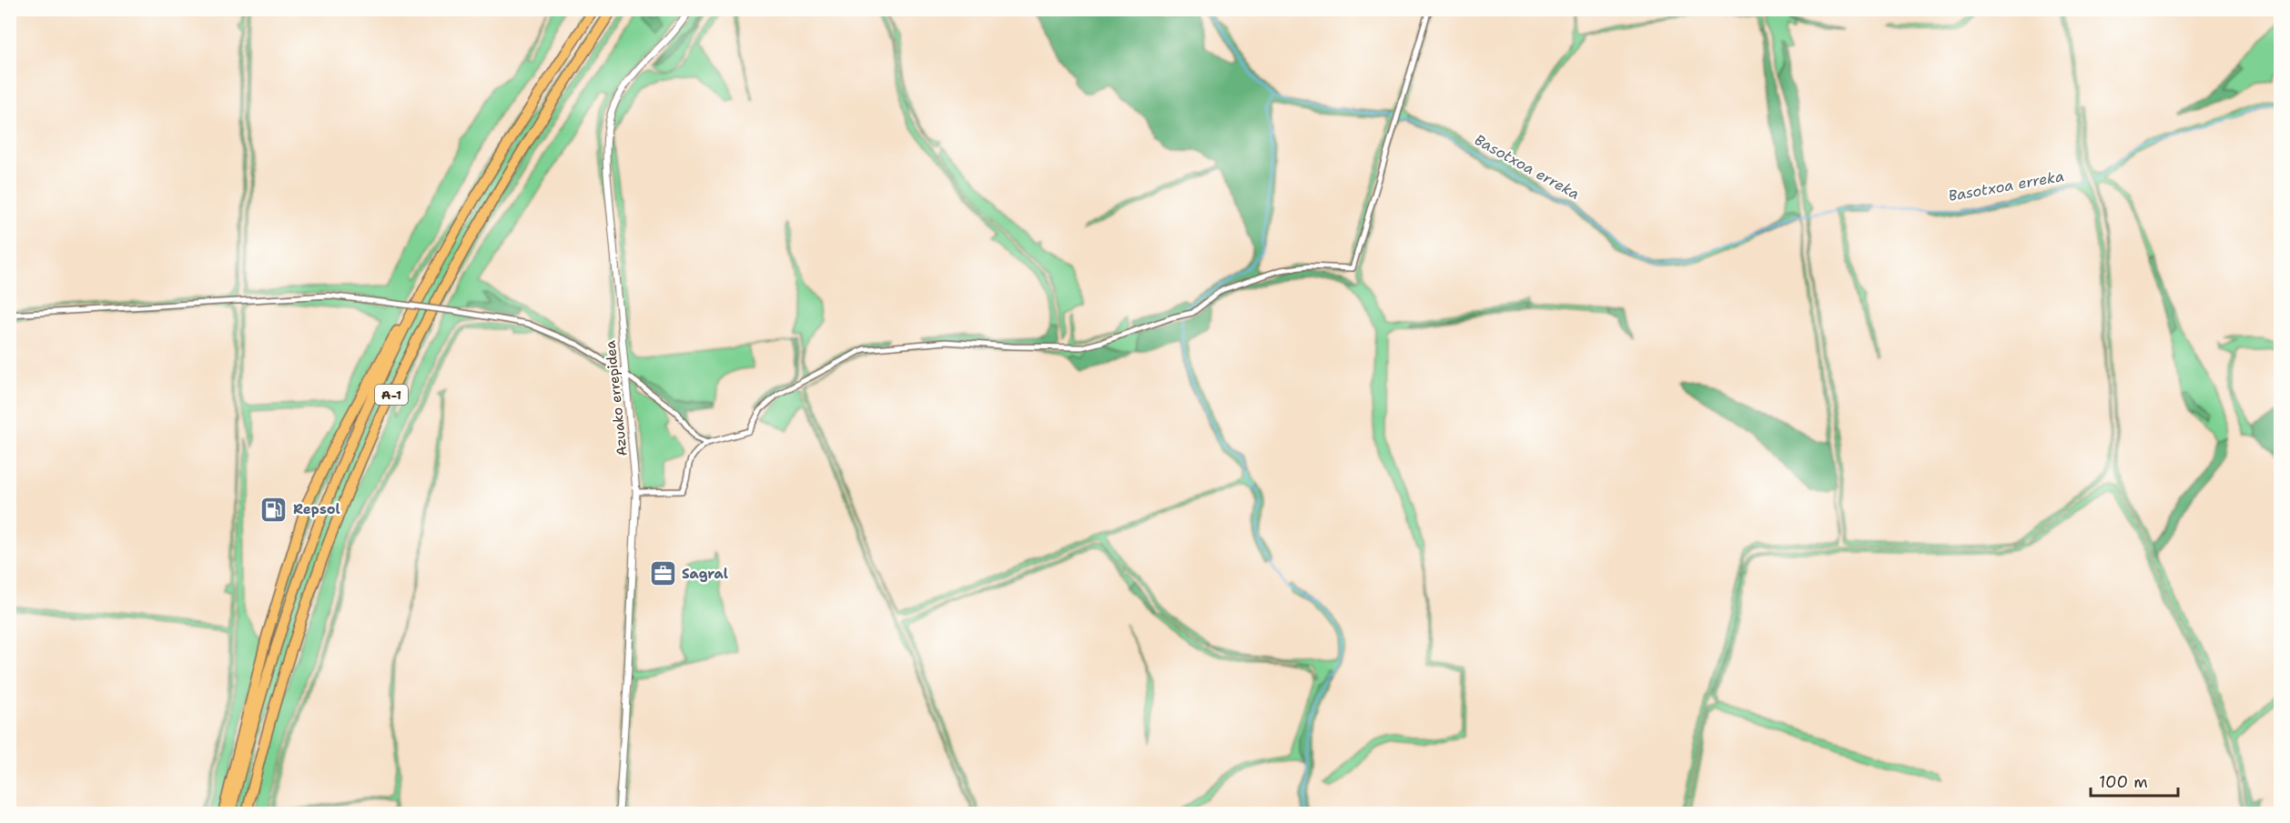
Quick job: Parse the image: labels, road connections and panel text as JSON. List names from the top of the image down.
{
  "streets": {
    "highway": ["A-1"],
    "street": ["Azuako errepidea"]
  },
  "water": ["Basotxoa erreka"],
  "places": {
    "fuel station": ["Repsol"],
    "office": ["Sagral"]
  },
  "scale_bar": "100 m"
}
